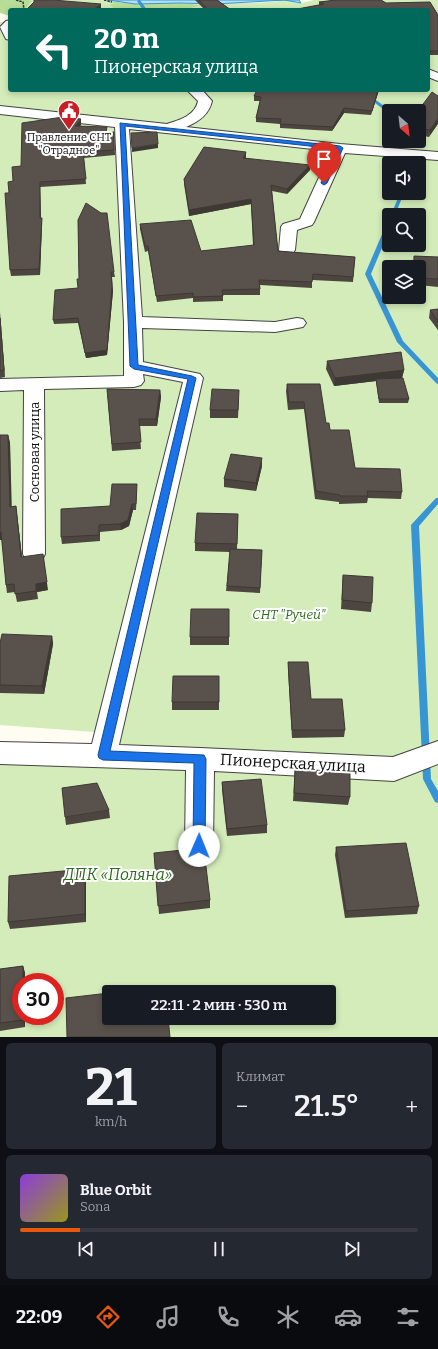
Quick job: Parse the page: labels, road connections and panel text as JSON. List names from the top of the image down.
{
  "streets": {
    "street": ["Сосновая улица", "Пионерская улица"]
  },
  "parks": ["СНТ \"Ручей\"", "ДПК «Поляна»"],
  "places": {
    "public building": ["Правление СНТ \"Отрадное\""]
  },
  "north": "bottom right",
  "page": {
    "turn": ["20 m", "Пионерская улица"],
    "limit": "30",
    "trip": "22:11 · 2 мин · 530 m",
    "tile": [
      ["21", "km/h"],
      "Климат"
    ],
    "heat": ["−", "21.5°", "+"],
    "song": ["Blue Orbit", "Sona"],
    "tabs": "22:09"
  }
}
